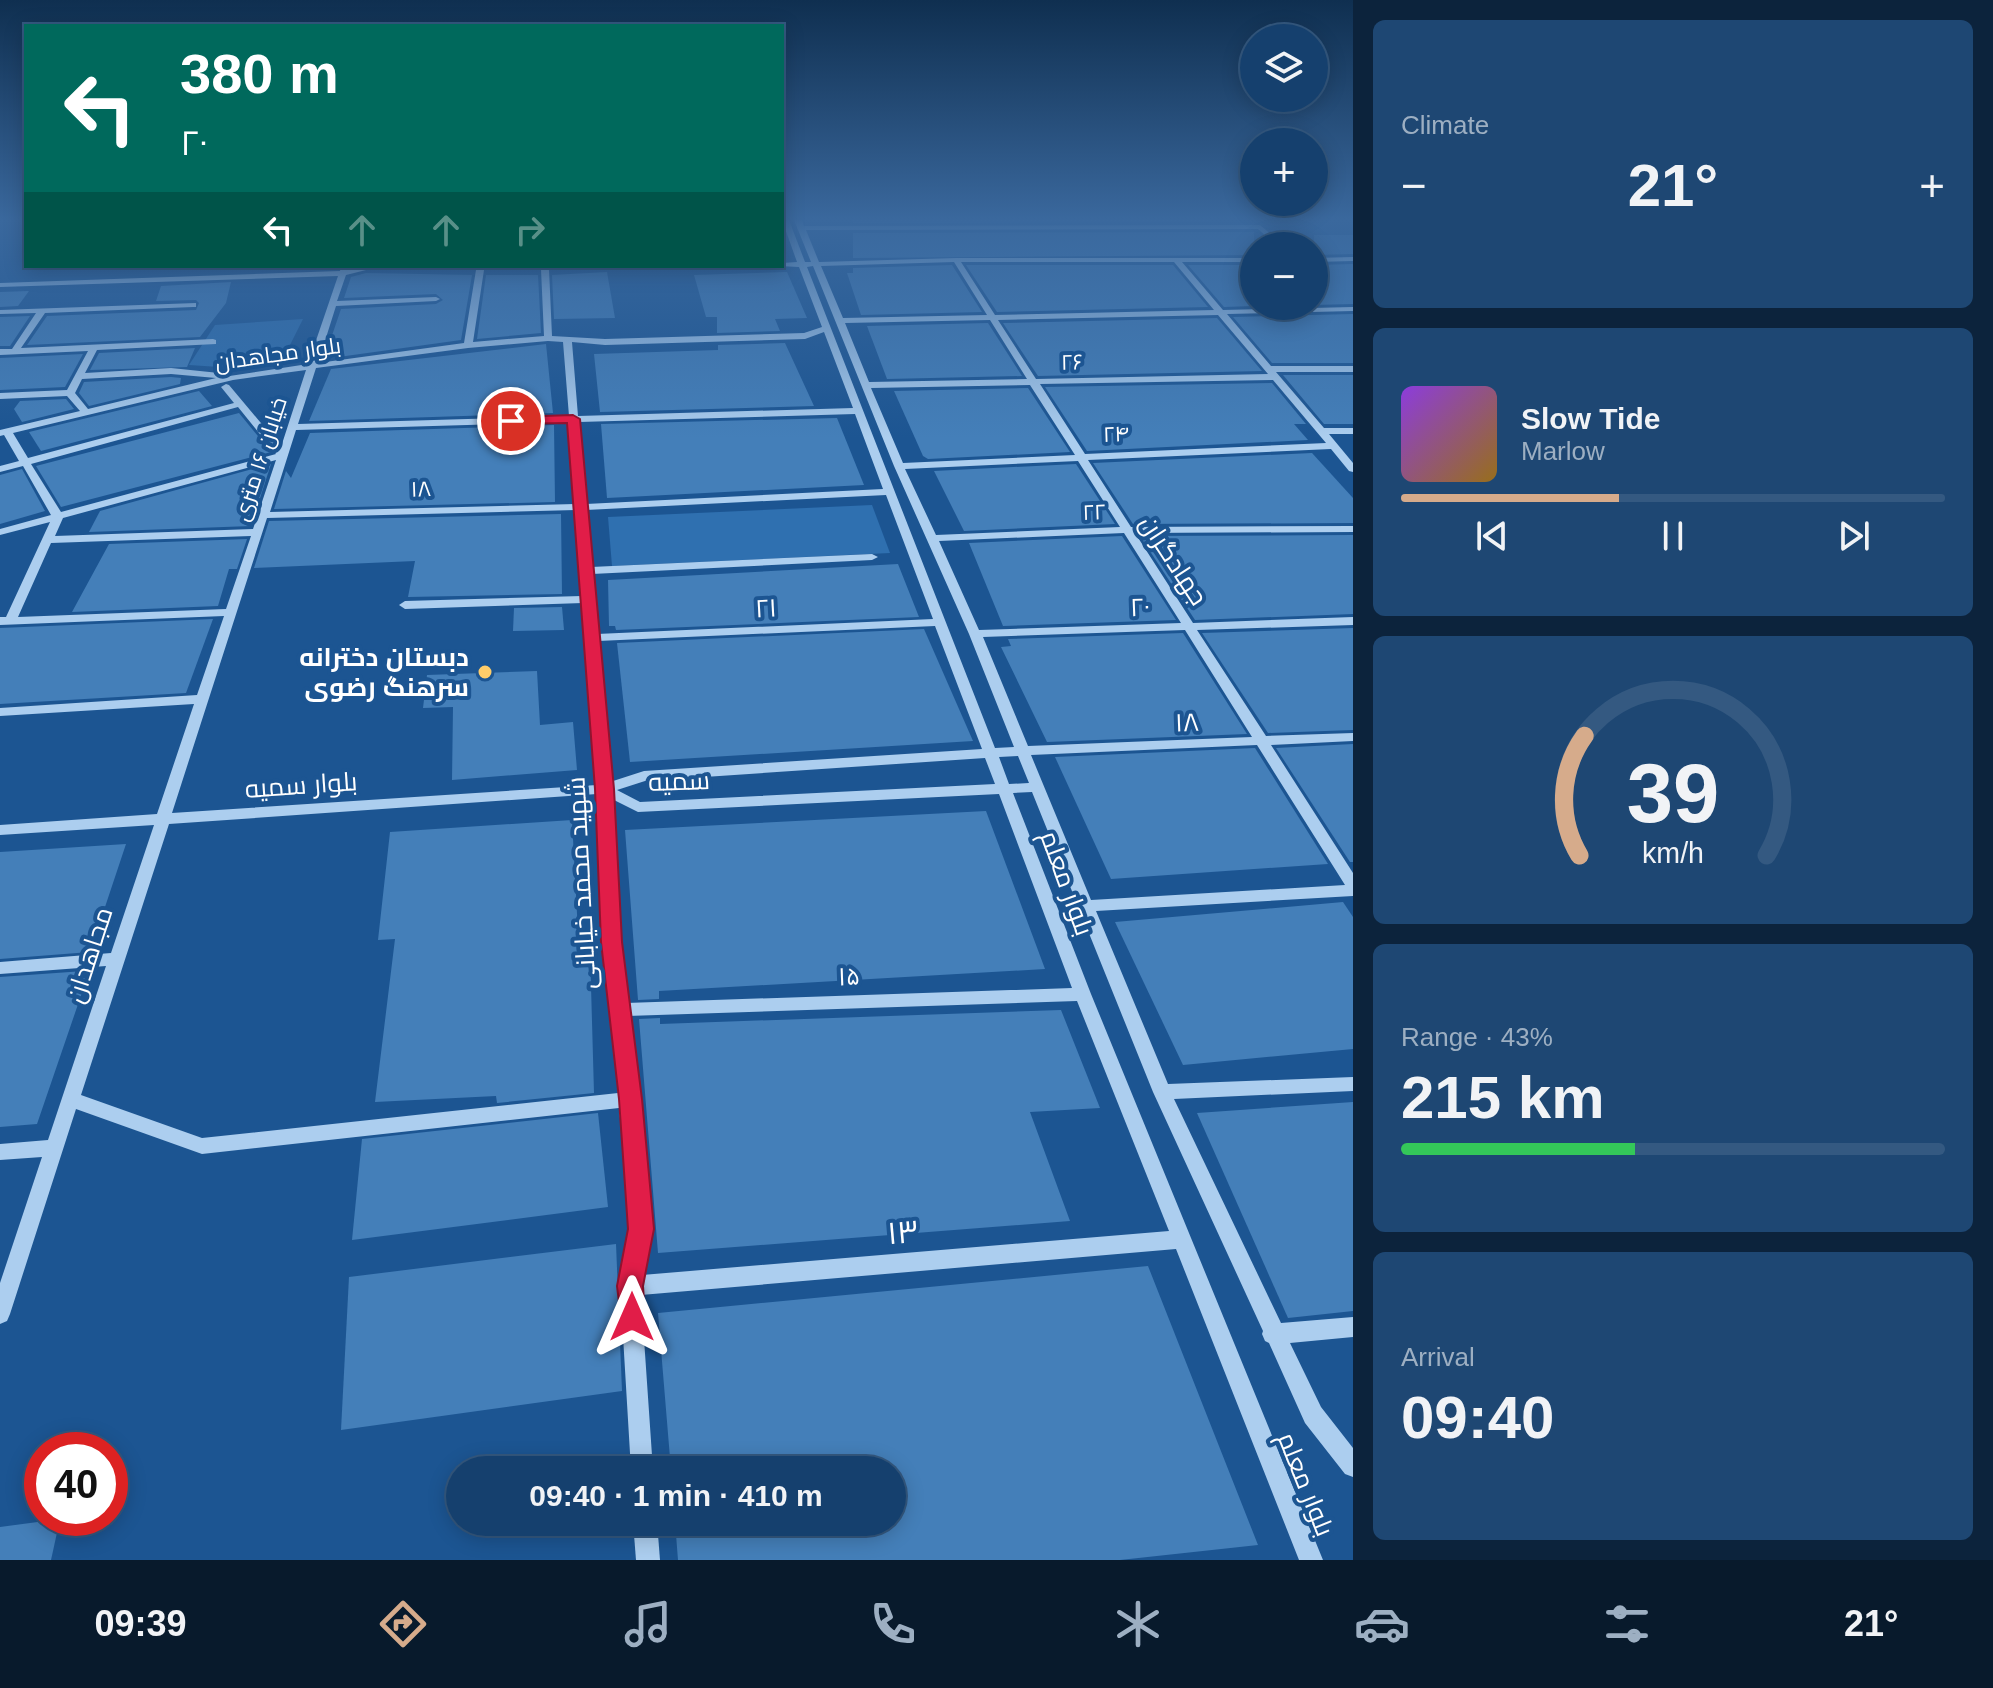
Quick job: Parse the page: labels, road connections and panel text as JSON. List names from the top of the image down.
{
  "streets": {
    "street": [
      "بلوار مجاهدان",
      "۲۶",
      "۲۴",
      "خیابان ۱۶ متری",
      "۱۸",
      "۲۲",
      "جهادگران",
      "۲۰",
      "۲۱",
      "سمیه",
      "بلوار سمیه",
      "شهید محمد خیابانی",
      "بلوار معلم",
      "مجاهدان",
      "۱۵",
      "۱۳"
    ]
  },
  "crossings": [
    ["بلوار مجاهدان", "خیابان ۱۶ متری"],
    ["بلوار مجاهدان", "شهید محمد خیابانی"],
    ["۲۶", "جهادگران"],
    ["۲۶", "بلوار معلم"],
    ["۲۴", "جهادگران"],
    ["۲۴", "بلوار معلم"],
    ["خیابان ۱۶ متری", "۱۸"],
    ["خیابان ۱۶ متری", "مجاهدان"],
    ["۱۸", "جهادگران"],
    ["۱۸", "سمیه"],
    ["۱۸", "شهید محمد خیابانی"],
    ["۱۸", "بلوار معلم"],
    ["۲۲", "جهادگران"],
    ["۲۲", "بلوار معلم"],
    ["جهادگران", "۲۰"],
    ["۲۰", "بلوار معلم"],
    ["۲۱", "شهید محمد خیابانی"],
    ["۲۱", "بلوار معلم"],
    ["سمیه", "بلوار سمیه"],
    ["سمیه", "شهید محمد خیابانی"],
    ["سمیه", "بلوار معلم"],
    ["بلوار سمیه", "شهید محمد خیابانی"],
    ["بلوار سمیه", "مجاهدان"],
    ["شهید محمد خیابانی", "۱۵"],
    ["شهید محمد خیابانی", "۱۳"],
    ["بلوار معلم", "۱۵"],
    ["بلوار معلم", "۱۳"]
  ],
  "places": ["دبستان دخترانه سرهنگ رضوی"],
  "page": {
    "tile": [
      "Climate",
      ["Range · 43%", "215 km"],
      ["Arrival", "09:40"]
    ],
    "map_buttons": ["+", "−"],
    "turn": ["380 m", "۲۰"],
    "heat": ["−", "21°", "+"],
    "song": ["Slow Tide", "Marlow"],
    "limit": "40",
    "trip": "09:40 · 1 min · 410 m",
    "tabs": ["09:39", "21°"],
    "gauge": ["39", "km/h"]
  }
}
